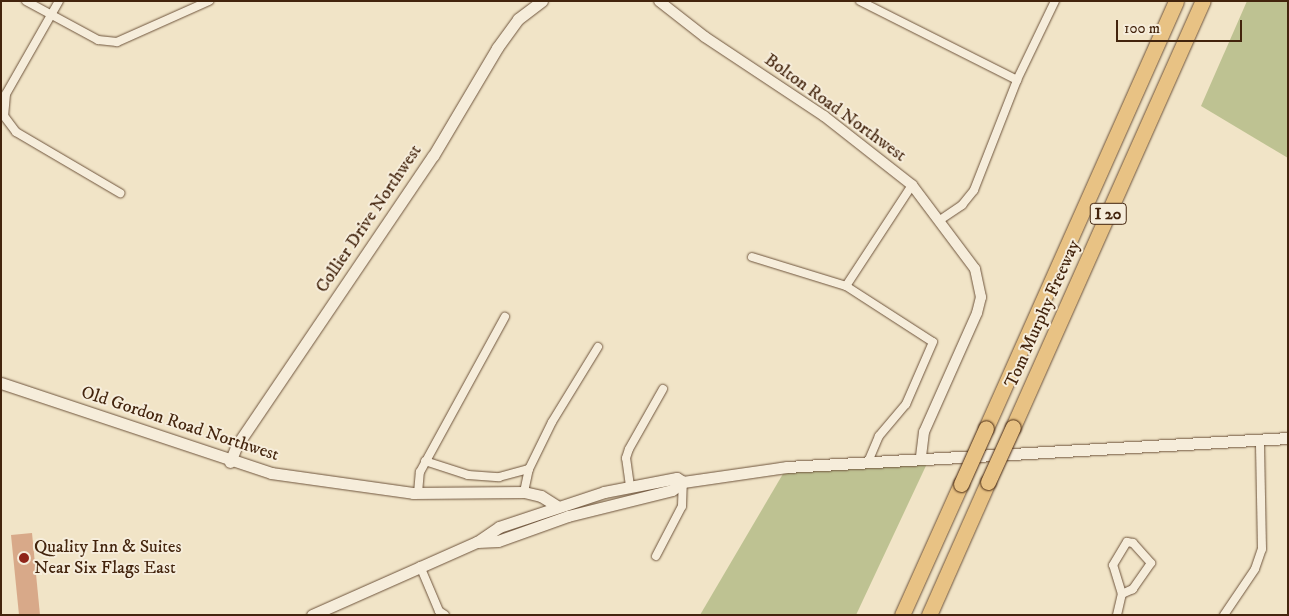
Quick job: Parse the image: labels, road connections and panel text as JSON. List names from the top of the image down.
{
  "streets": {
    "highway": ["I 20", "Tom Murphy Freeway"],
    "main road": ["Collier Drive Northwest", "Old Gordon Road Northwest"],
    "street": ["Bolton Road Northwest"]
  },
  "crossings": [
    ["Collier Drive Northwest", "Old Gordon Road Northwest"]
  ],
  "places": ["Quality Inn & Suites Near Six Flags East"],
  "scale_bar": "100 m"
}
